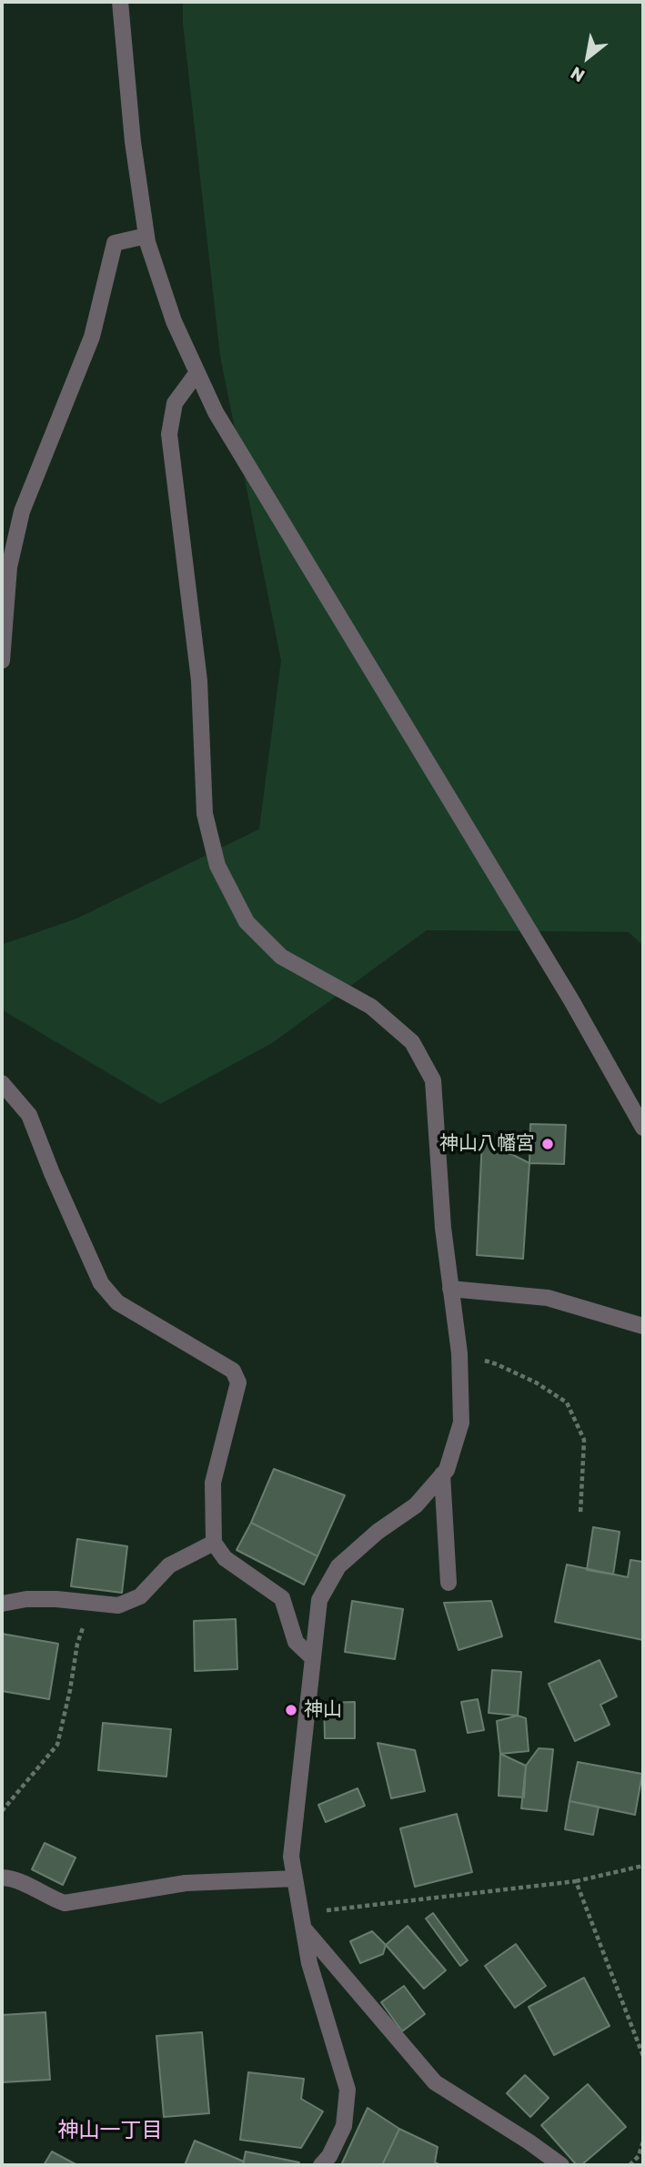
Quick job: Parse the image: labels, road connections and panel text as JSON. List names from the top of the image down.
{
  "districts": ["神山一丁目"],
  "places": ["神山八幡宮", "神山"],
  "north": "bottom left"
}
